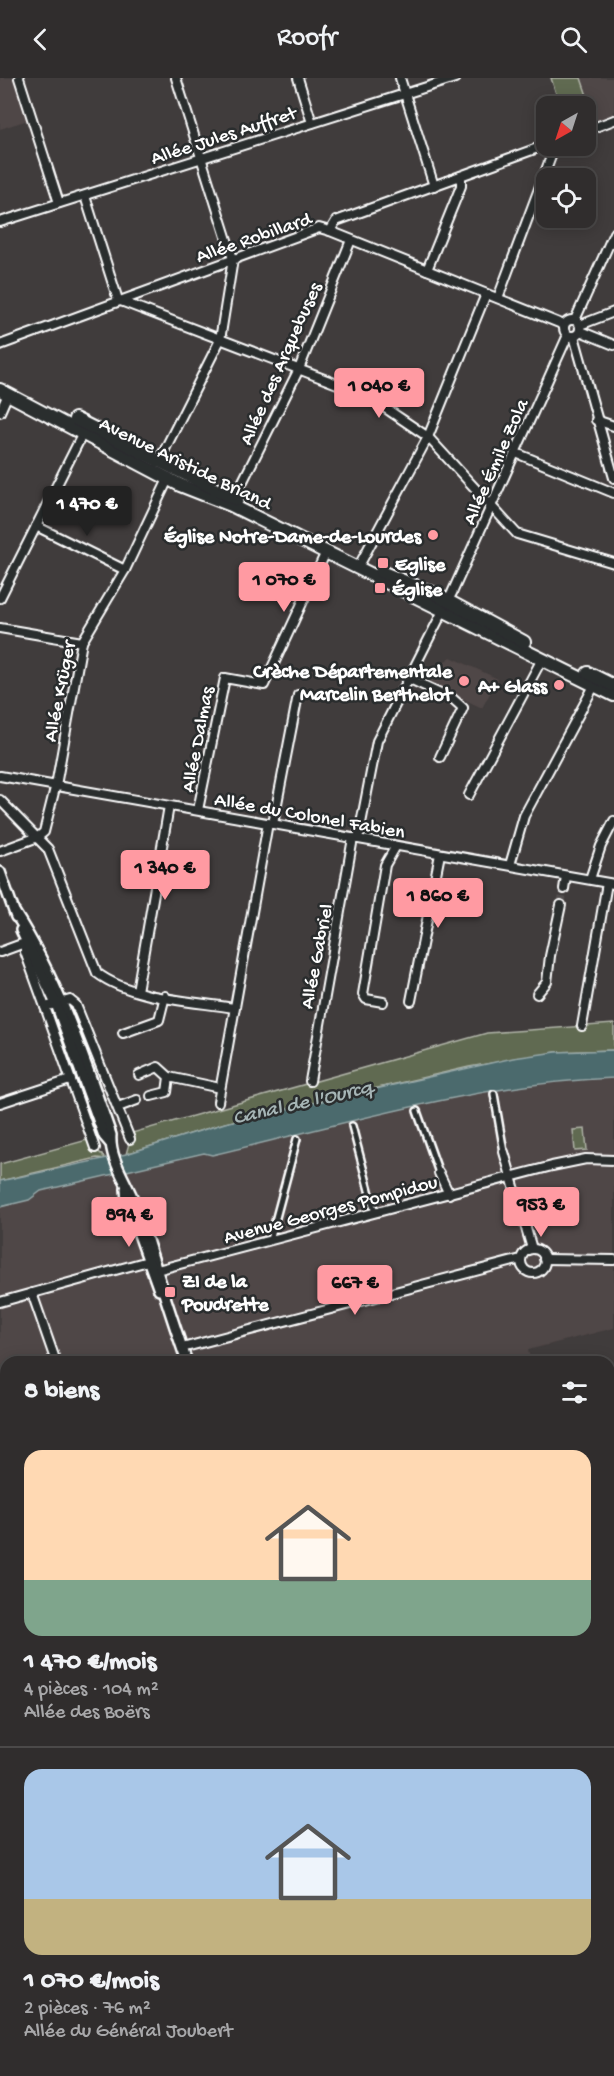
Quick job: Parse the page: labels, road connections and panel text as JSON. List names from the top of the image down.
{
  "streets": {
    "main road": ["Avenue Aristide Briand"],
    "street": [
      "Allée Jules Auffret",
      "Allée Robillard",
      "Allée des Arquebuses",
      "Allée Émile Zola",
      "Allée Krüger",
      "Allée Dalmas",
      "Allée du Colonel Fabien",
      "Allée Gabriel",
      "Avenue Georges Pompidou"
    ]
  },
  "crossings": [
    ["Allée des Arquebuses", "Avenue Aristide Briand"],
    ["Allée Émile Zola", "Avenue Aristide Briand"],
    ["Allée Émile Zola", "Allée Gabriel"],
    ["Avenue Aristide Briand", "Allée Krüger"],
    ["Avenue Aristide Briand", "Allée Dalmas"],
    ["Allée Krüger", "Allée du Colonel Fabien"],
    ["Allée Dalmas", "Allée du Colonel Fabien"],
    ["Allée du Colonel Fabien", "Allée Gabriel"]
  ],
  "water": ["Canal de l'Ourcq"],
  "places": {
    "other": ["Église Notre-Dame-de-Lourdes", "Crèche Départementale Marcelin Berthelot", "A+ Glass"],
    "transit": ["Eglise", "Église", "ZI de la Poudrette"]
  },
  "north": "bottom left",
  "page": {
    "header": "Roofr",
    "price": [
      "1 040 €",
      "1 470 €",
      "1 070 €",
      "1 340 €",
      "1 860 €",
      "953 €",
      "894 €",
      "667 €"
    ],
    "heading": "8 biens",
    "list": [
      {
        "name": "1 470 €/mois",
        "note": "4 pièces · 104 m² · Allée des Boërs"
      },
      {
        "name": "1 070 €/mois",
        "note": "2 pièces · 76 m² · Allée du Général Joubert"
      }
    ]
  }
}
